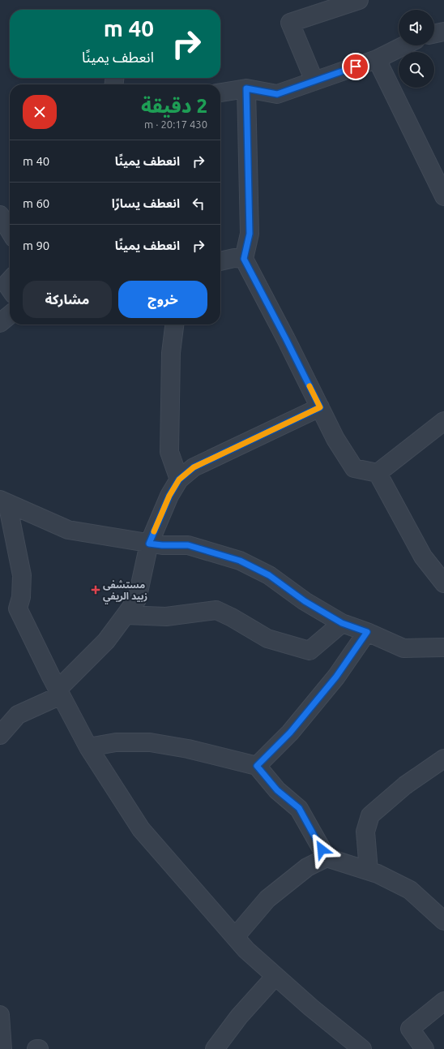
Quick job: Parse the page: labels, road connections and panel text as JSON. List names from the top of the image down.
{
  "places": {
    "health": ["مستشفى زبيد الريفي"]
  },
  "page": {
    "turn": ["40 m", "انعطف يمينًا"],
    "heading": ["2 دقيقة", "430 m · 20:17"],
    "list": [
      {
        "name": "انعطف يمينًا",
        "value": "40 m"
      },
      {
        "name": "انعطف يسارًا",
        "value": "60 m"
      },
      {
        "name": "انعطف يمينًا",
        "value": "90 m"
      }
    ],
    "buttons": ["خروج", "مشاركة"]
  }
}
